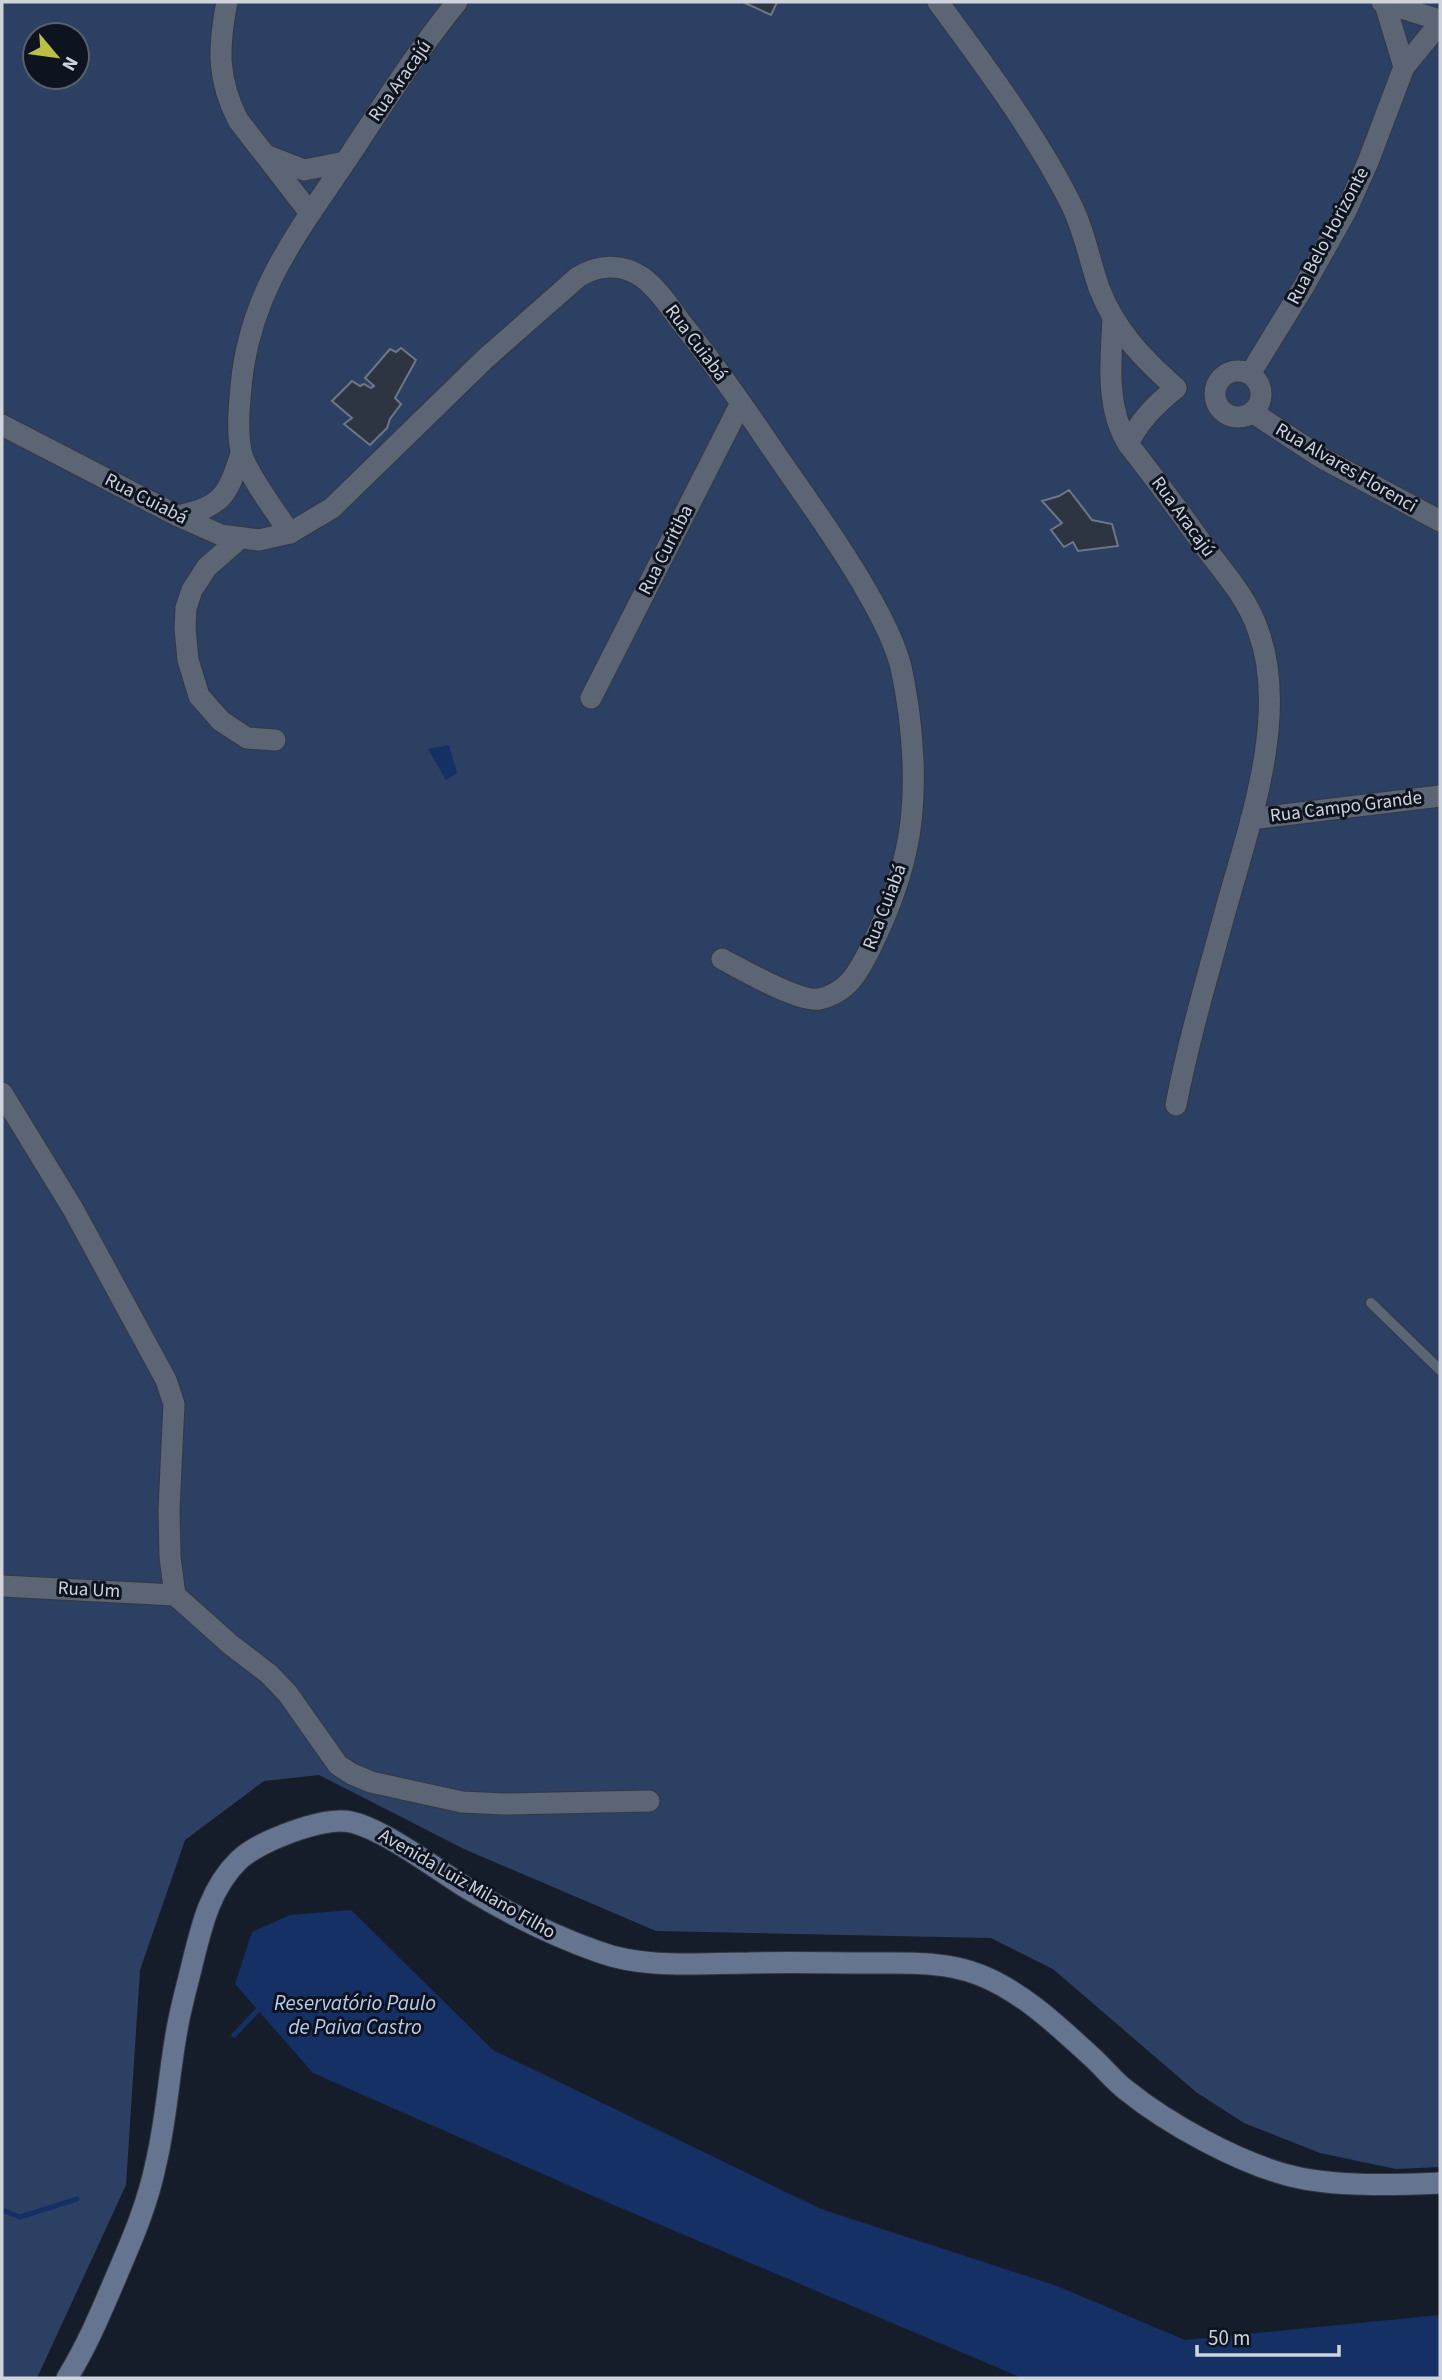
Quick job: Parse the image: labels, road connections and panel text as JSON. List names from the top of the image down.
{
  "streets": {
    "main road": ["Avenida Luiz Milano Filho"],
    "street": [
      "Rua Aracajú",
      "Rua Belo Horizonte",
      "Rua Cuiabá",
      "Rua Alvares Florenci",
      "Rua Curitiba",
      "Rua Campo Grande",
      "Rua Um"
    ]
  },
  "crossings": [
    ["Rua Aracajú", "Rua Campo Grande"],
    ["Rua Belo Horizonte", "Rua Alvares Florenci"],
    ["Rua Cuiabá", "Rua Curitiba"]
  ],
  "water": ["Reservatório Paulo de Paiva Castro"],
  "scale_bar": "50 m",
  "north": "bottom right"
}
